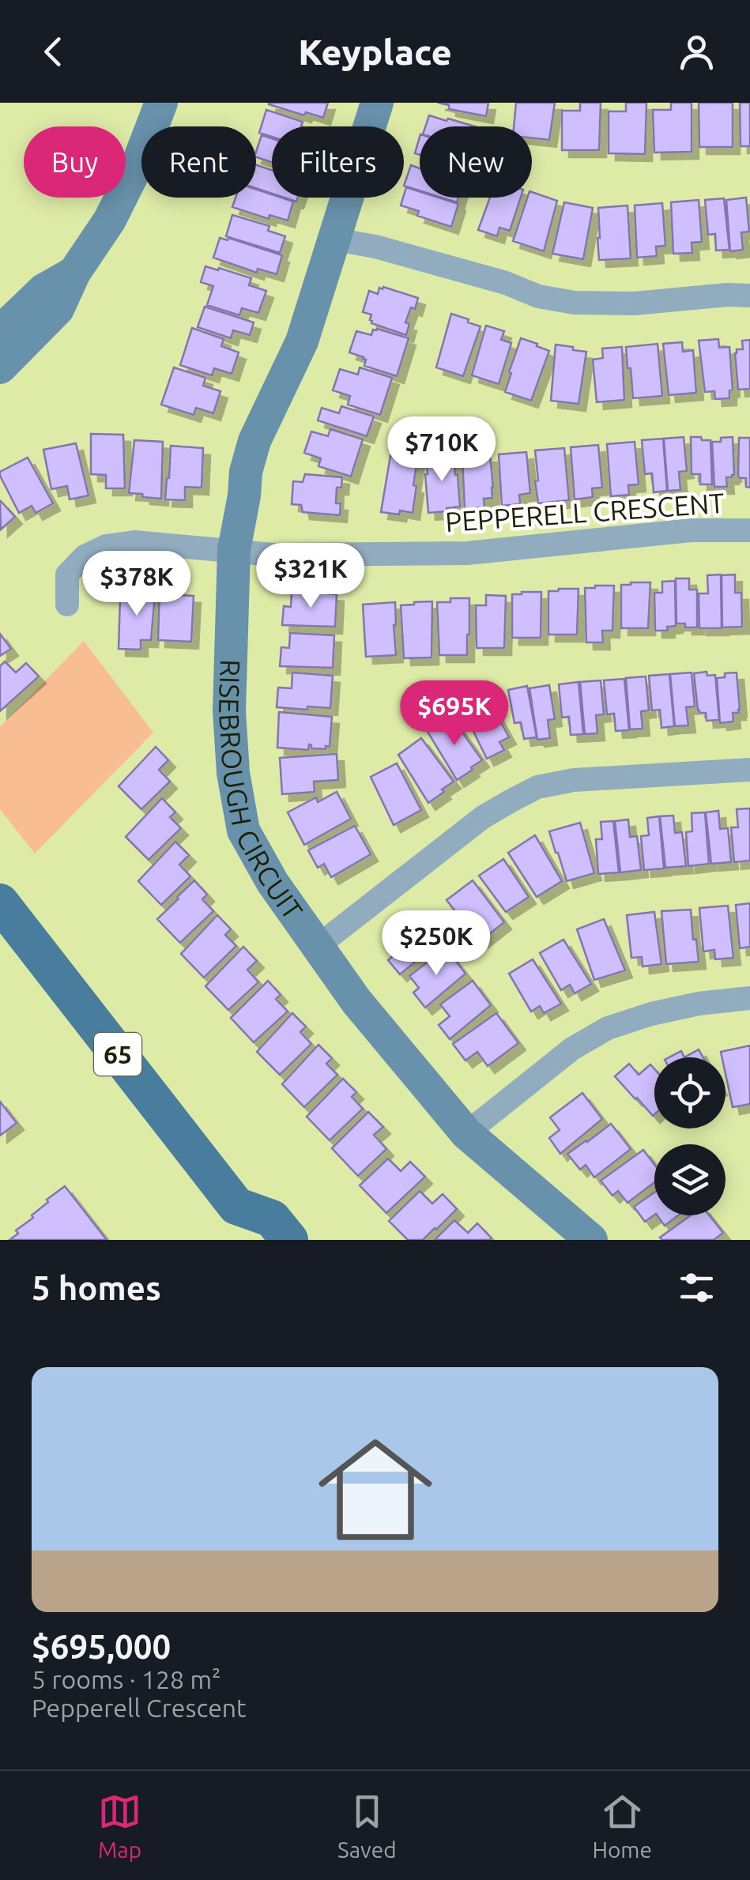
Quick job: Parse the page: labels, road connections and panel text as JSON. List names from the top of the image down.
{
  "streets": {
    "main road": ["65"],
    "street": ["PEPPERELL CRESCENT", "RISEBROUGH CIRCUIT"]
  },
  "crossings": [
    ["PEPPERELL CRESCENT", "RISEBROUGH CIRCUIT"]
  ],
  "page": {
    "header": "Keyplace",
    "chip": [
      "Buy",
      "Rent",
      "Filters",
      "New"
    ],
    "price": [
      "$710K",
      "$321K",
      "$378K",
      "$695K",
      "$250K"
    ],
    "heading": "5 homes",
    "list": [
      {
        "name": "$695,000",
        "note": "5 rooms · 128 m² · Pepperell Crescent"
      }
    ],
    "tabs": ["Map", "Saved", "Home"]
  }
}
